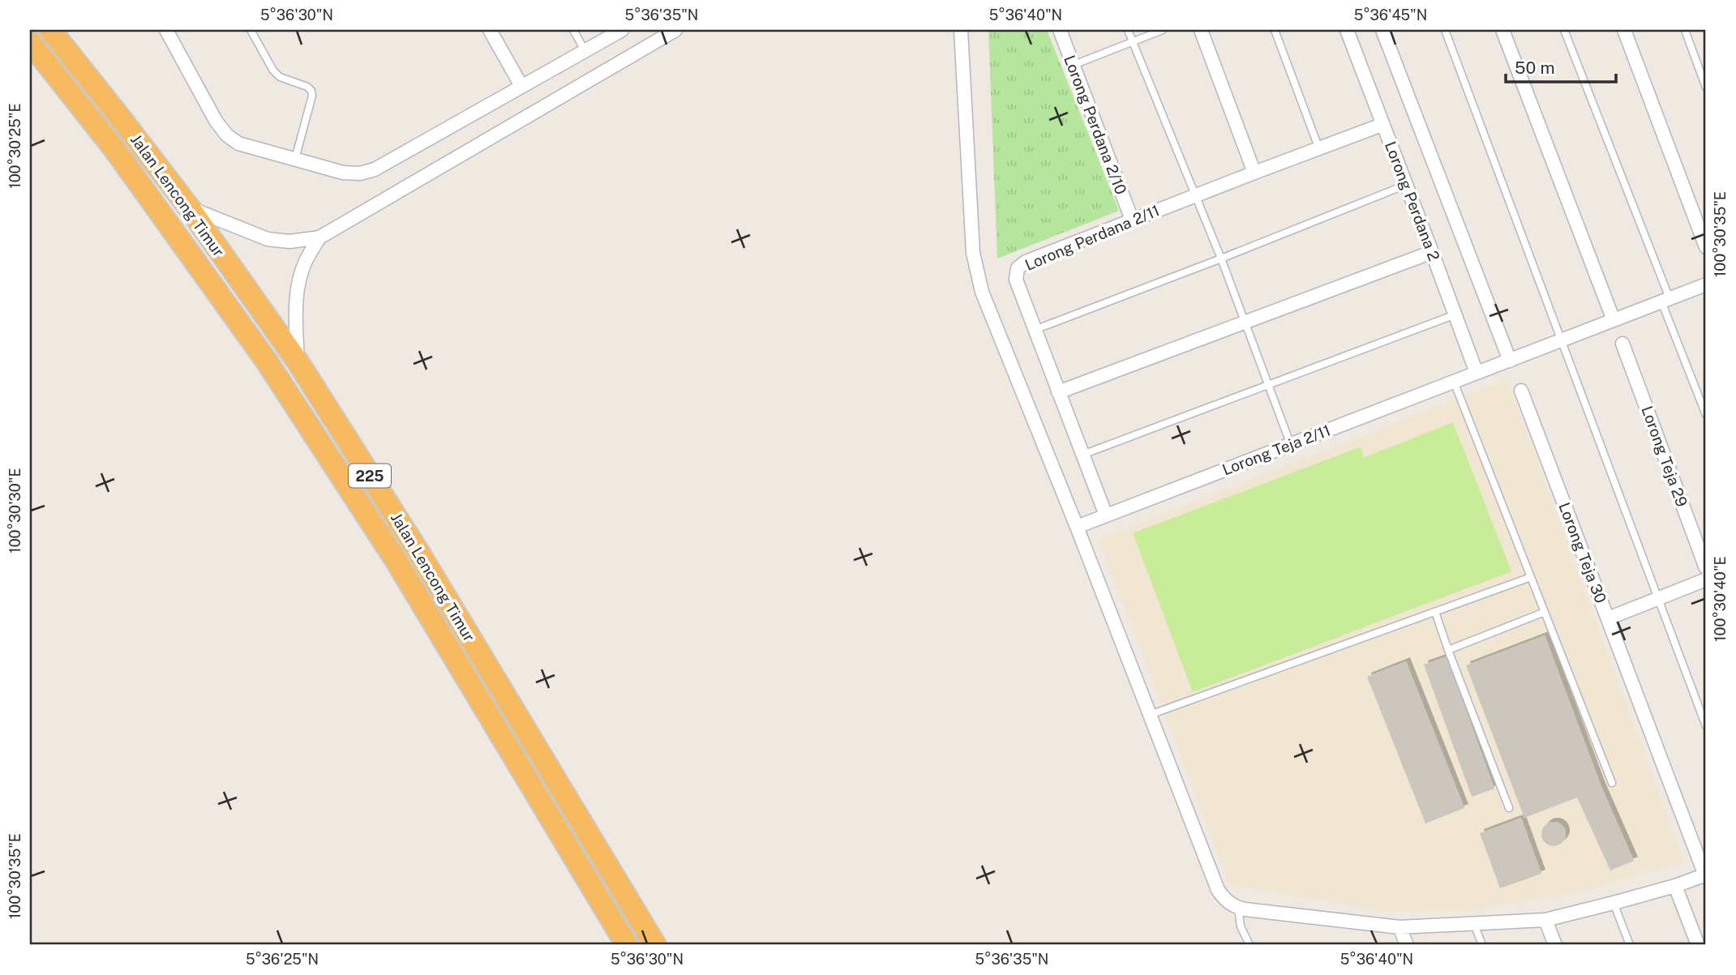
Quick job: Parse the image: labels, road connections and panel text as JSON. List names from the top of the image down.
{
  "streets": {
    "highway": ["Jalan Lencong Timur", "225"],
    "street": [
      "Lorong Perdana 2/10",
      "Lorong Perdana 2",
      "Lorong Perdana 2/11",
      "Lorong Teja 2/11",
      "Lorong Teja 29",
      "Lorong Teja 30"
    ]
  },
  "crossings": [
    ["Lorong Perdana 2/10", "Lorong Perdana 2/11"],
    ["Lorong Perdana 2", "Lorong Perdana 2/11"],
    ["Lorong Perdana 2", "Lorong Teja 2/11"],
    ["Lorong Perdana 2/11", "Lorong Teja 2/11"]
  ],
  "scale_bar": "50 m",
  "coordinates": [
    "5°36'30\"N",
    "5°36'35\"N",
    "5°36'40\"N",
    "5°36'45\"N",
    "100°30'25\"E",
    "100°30'35\"E",
    "100°30'30\"E",
    "100°30'40\"E",
    "5°36'25\"N"
  ]
}
